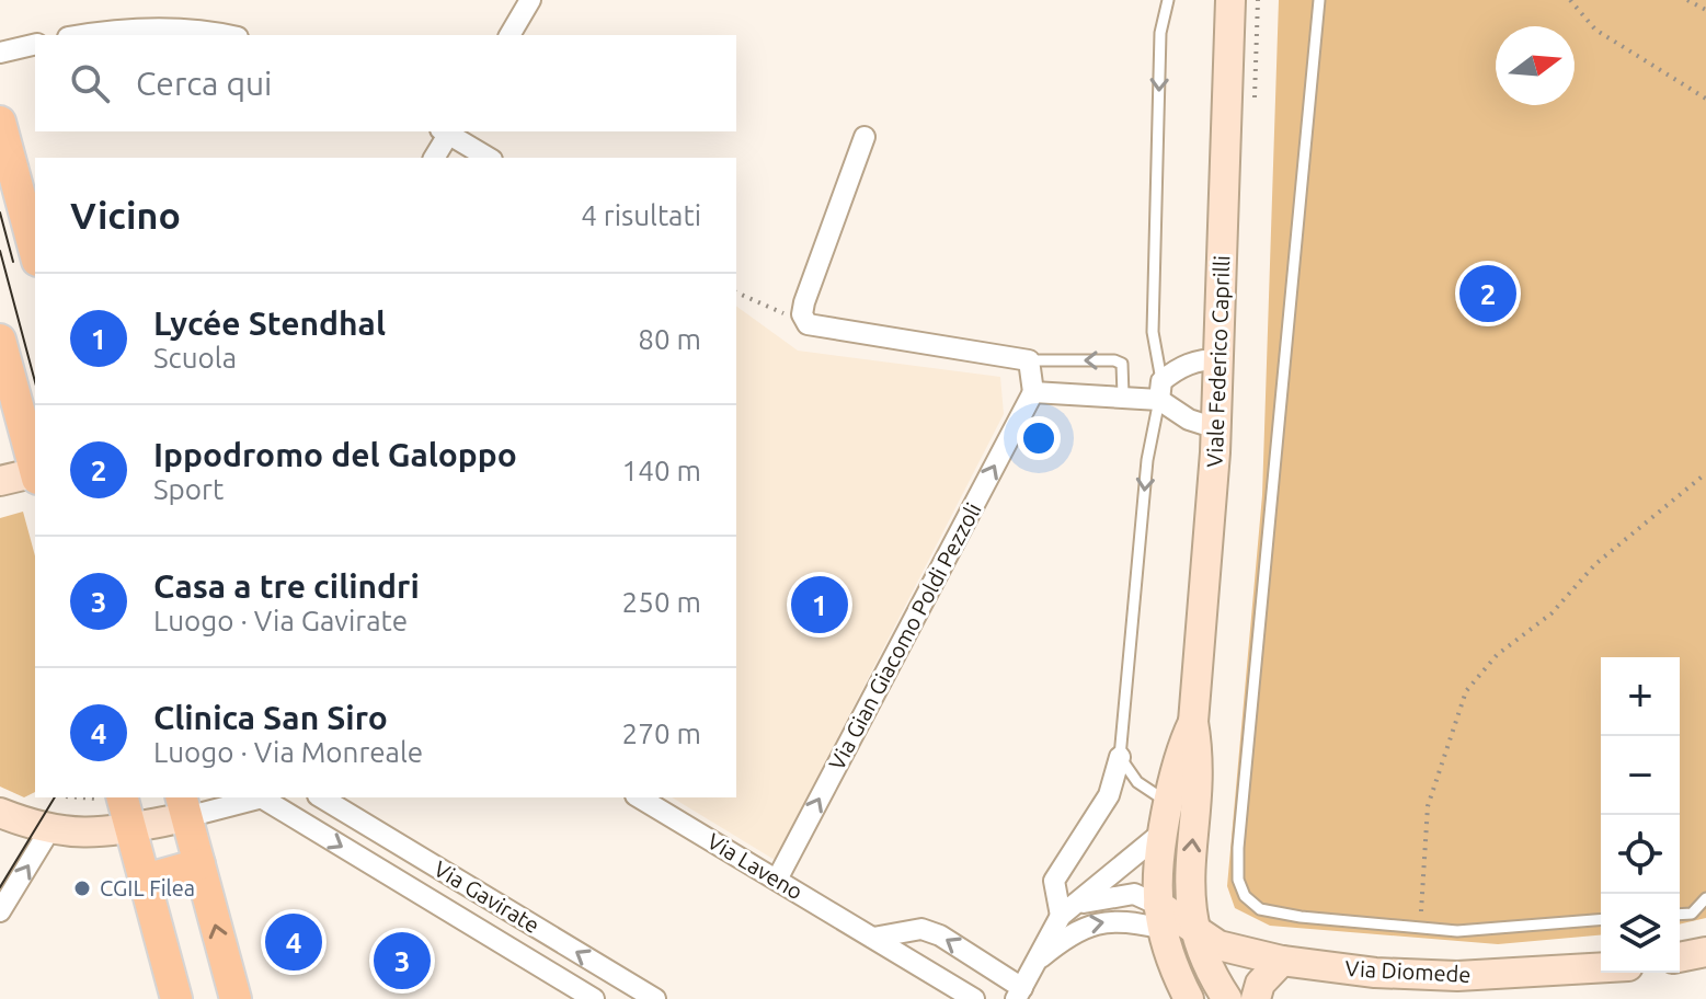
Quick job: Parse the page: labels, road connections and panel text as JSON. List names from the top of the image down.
{
  "streets": {
    "street": [
      "Viale Federico Caprilli",
      "Via Gian Giacomo Poldi Pezzoli",
      "Via Laveno",
      "Via Gavirate",
      "Via Diomede"
    ]
  },
  "crossings": [
    ["Viale Federico Caprilli", "Via Diomede"],
    ["Via Gian Giacomo Poldi Pezzoli", "Via Laveno"]
  ],
  "one_way": ["Via Gian Giacomo Poldi Pezzoli"],
  "places": ["CGIL Filea"],
  "north": "right",
  "page": {
    "search": "Cerca qui",
    "heading": ["Vicino", "4 risultati"],
    "pins": [
      "2",
      "1",
      "4",
      "3"
    ],
    "list": [
      {
        "mark": "1",
        "name": "Lycée Stendhal",
        "note": "Scuola",
        "value": "80 m"
      },
      {
        "mark": "2",
        "name": "Ippodromo del Galoppo",
        "note": "Sport",
        "value": "140 m"
      },
      {
        "mark": "3",
        "name": "Casa a tre cilindri",
        "note": "Luogo · Via Gavirate",
        "value": "250 m"
      },
      {
        "mark": "4",
        "name": "Clinica San Siro",
        "note": "Luogo · Via Monreale",
        "value": "270 m"
      }
    ],
    "map_buttons": ["+", "−"]
  }
}
